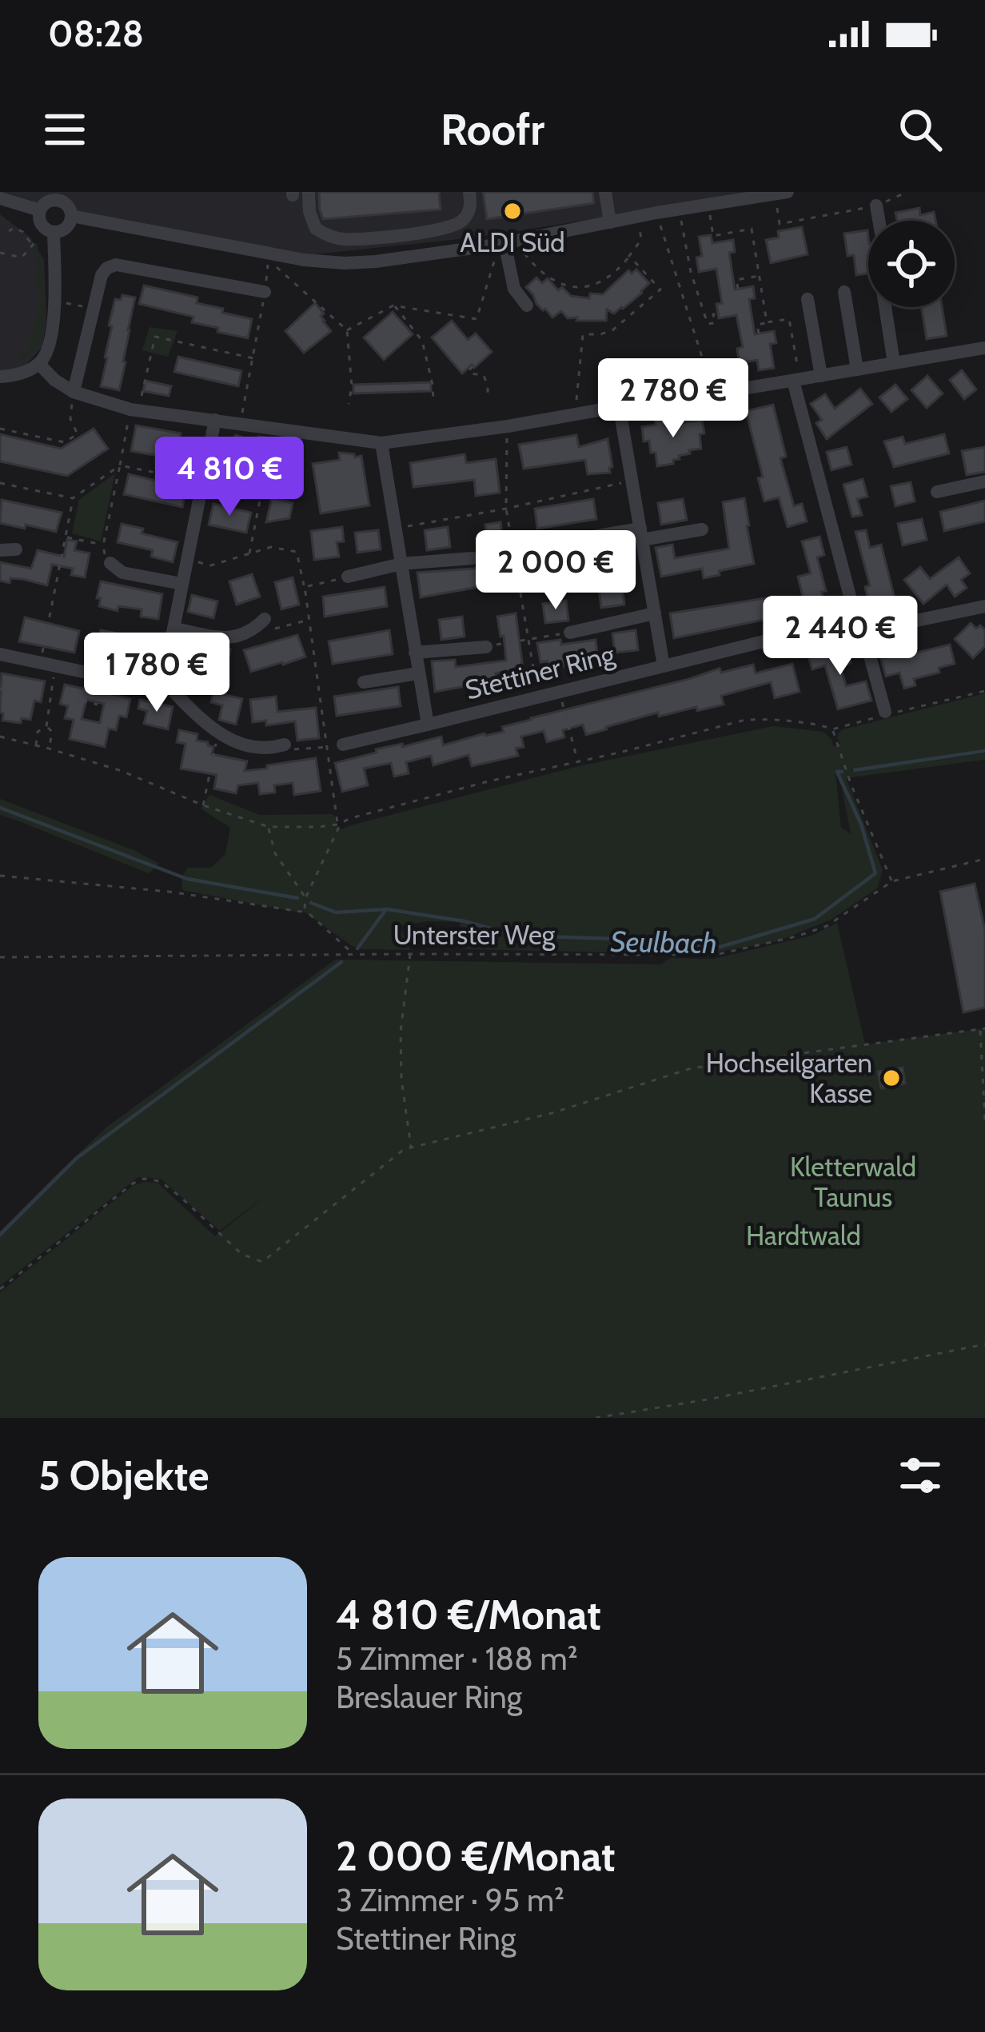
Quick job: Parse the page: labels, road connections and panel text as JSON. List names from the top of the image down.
{
  "streets": {
    "street": ["Stettiner Ring"],
    "path": ["Unterster Weg"]
  },
  "water": ["Seulbach"],
  "parks": ["Kletterwald Taunus", "Hardtwald"],
  "places": ["ALDI Süd", "Hochseilgarten Kasse"],
  "page": {
    "status": "08:28",
    "header": "Roofr",
    "price": [
      "2 780 €",
      "4 810 €",
      "2 000 €",
      "2 440 €",
      "1 780 €"
    ],
    "heading": "5 Objekte",
    "list": [
      {
        "name": "4 810 €/Monat",
        "note": "5 Zimmer · 188 m² · Breslauer Ring"
      },
      {
        "name": "2 000 €/Monat",
        "note": "3 Zimmer · 95 m² · Stettiner Ring"
      }
    ]
  }
}
